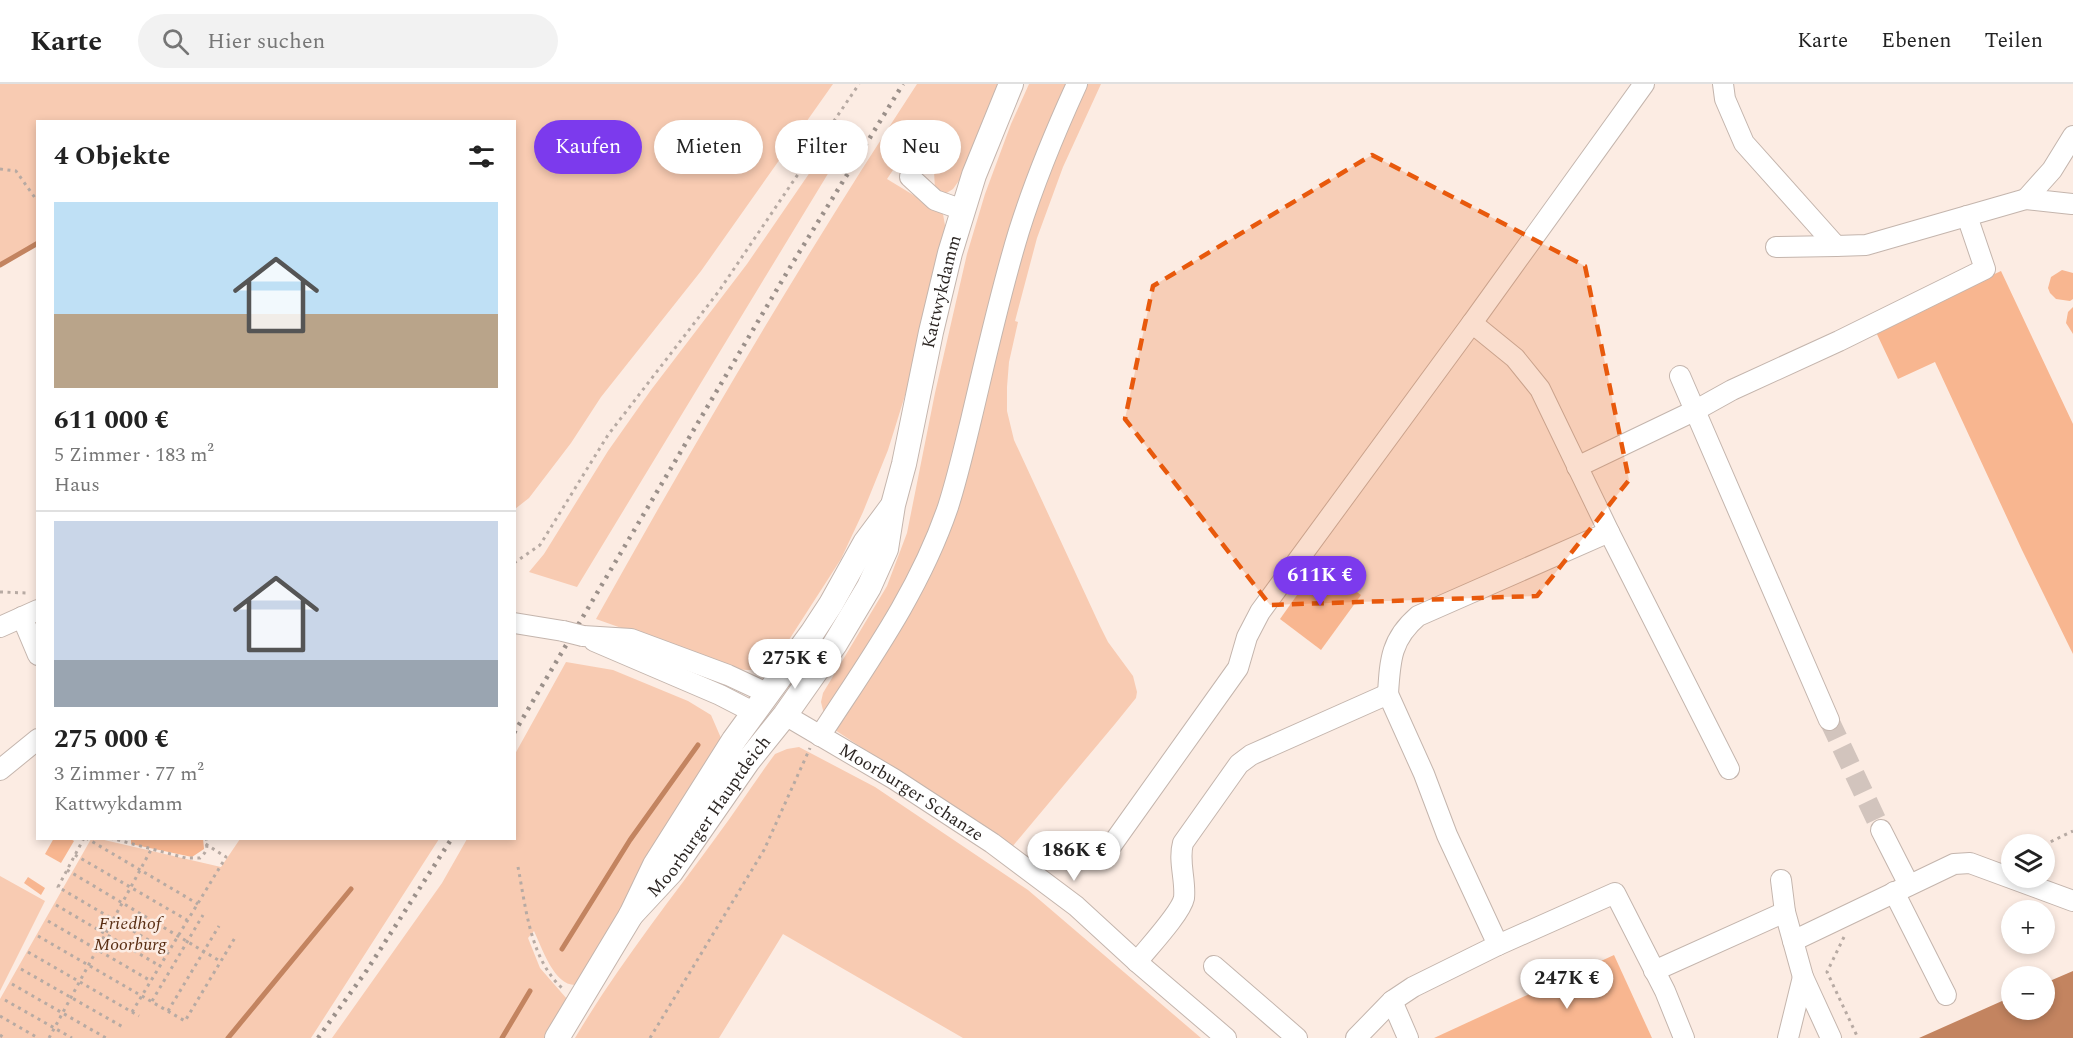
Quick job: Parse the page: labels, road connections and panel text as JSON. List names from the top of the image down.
{
  "streets": {
    "main road": ["Kattwykdamm", "Moorburger Hauptdeich"],
    "street": ["Moorburger Schanze"]
  },
  "crossings": [
    ["Kattwykdamm", "Moorburger Schanze"],
    ["Kattwykdamm", "Moorburger Hauptdeich"],
    ["Moorburger Schanze", "Moorburger Hauptdeich"]
  ],
  "parks": ["Friedhof Moorburg"],
  "page": {
    "header": "Karte",
    "search": "Hier suchen",
    "nav": ["Karte", "Ebenen", "Teilen"],
    "chip": [
      "Kaufen",
      "Mieten",
      "Filter",
      "Neu"
    ],
    "heading": "4 Objekte",
    "list": [
      {
        "name": "611 000 €",
        "note": "5 Zimmer · 183 m² · Haus"
      },
      {
        "name": "275 000 €",
        "note": "3 Zimmer · 77 m² · Kattwykdamm"
      }
    ],
    "price": [
      "611K €",
      "275K €",
      "186K €",
      "247K €"
    ],
    "map_buttons": ["+", "−"]
  }
}
